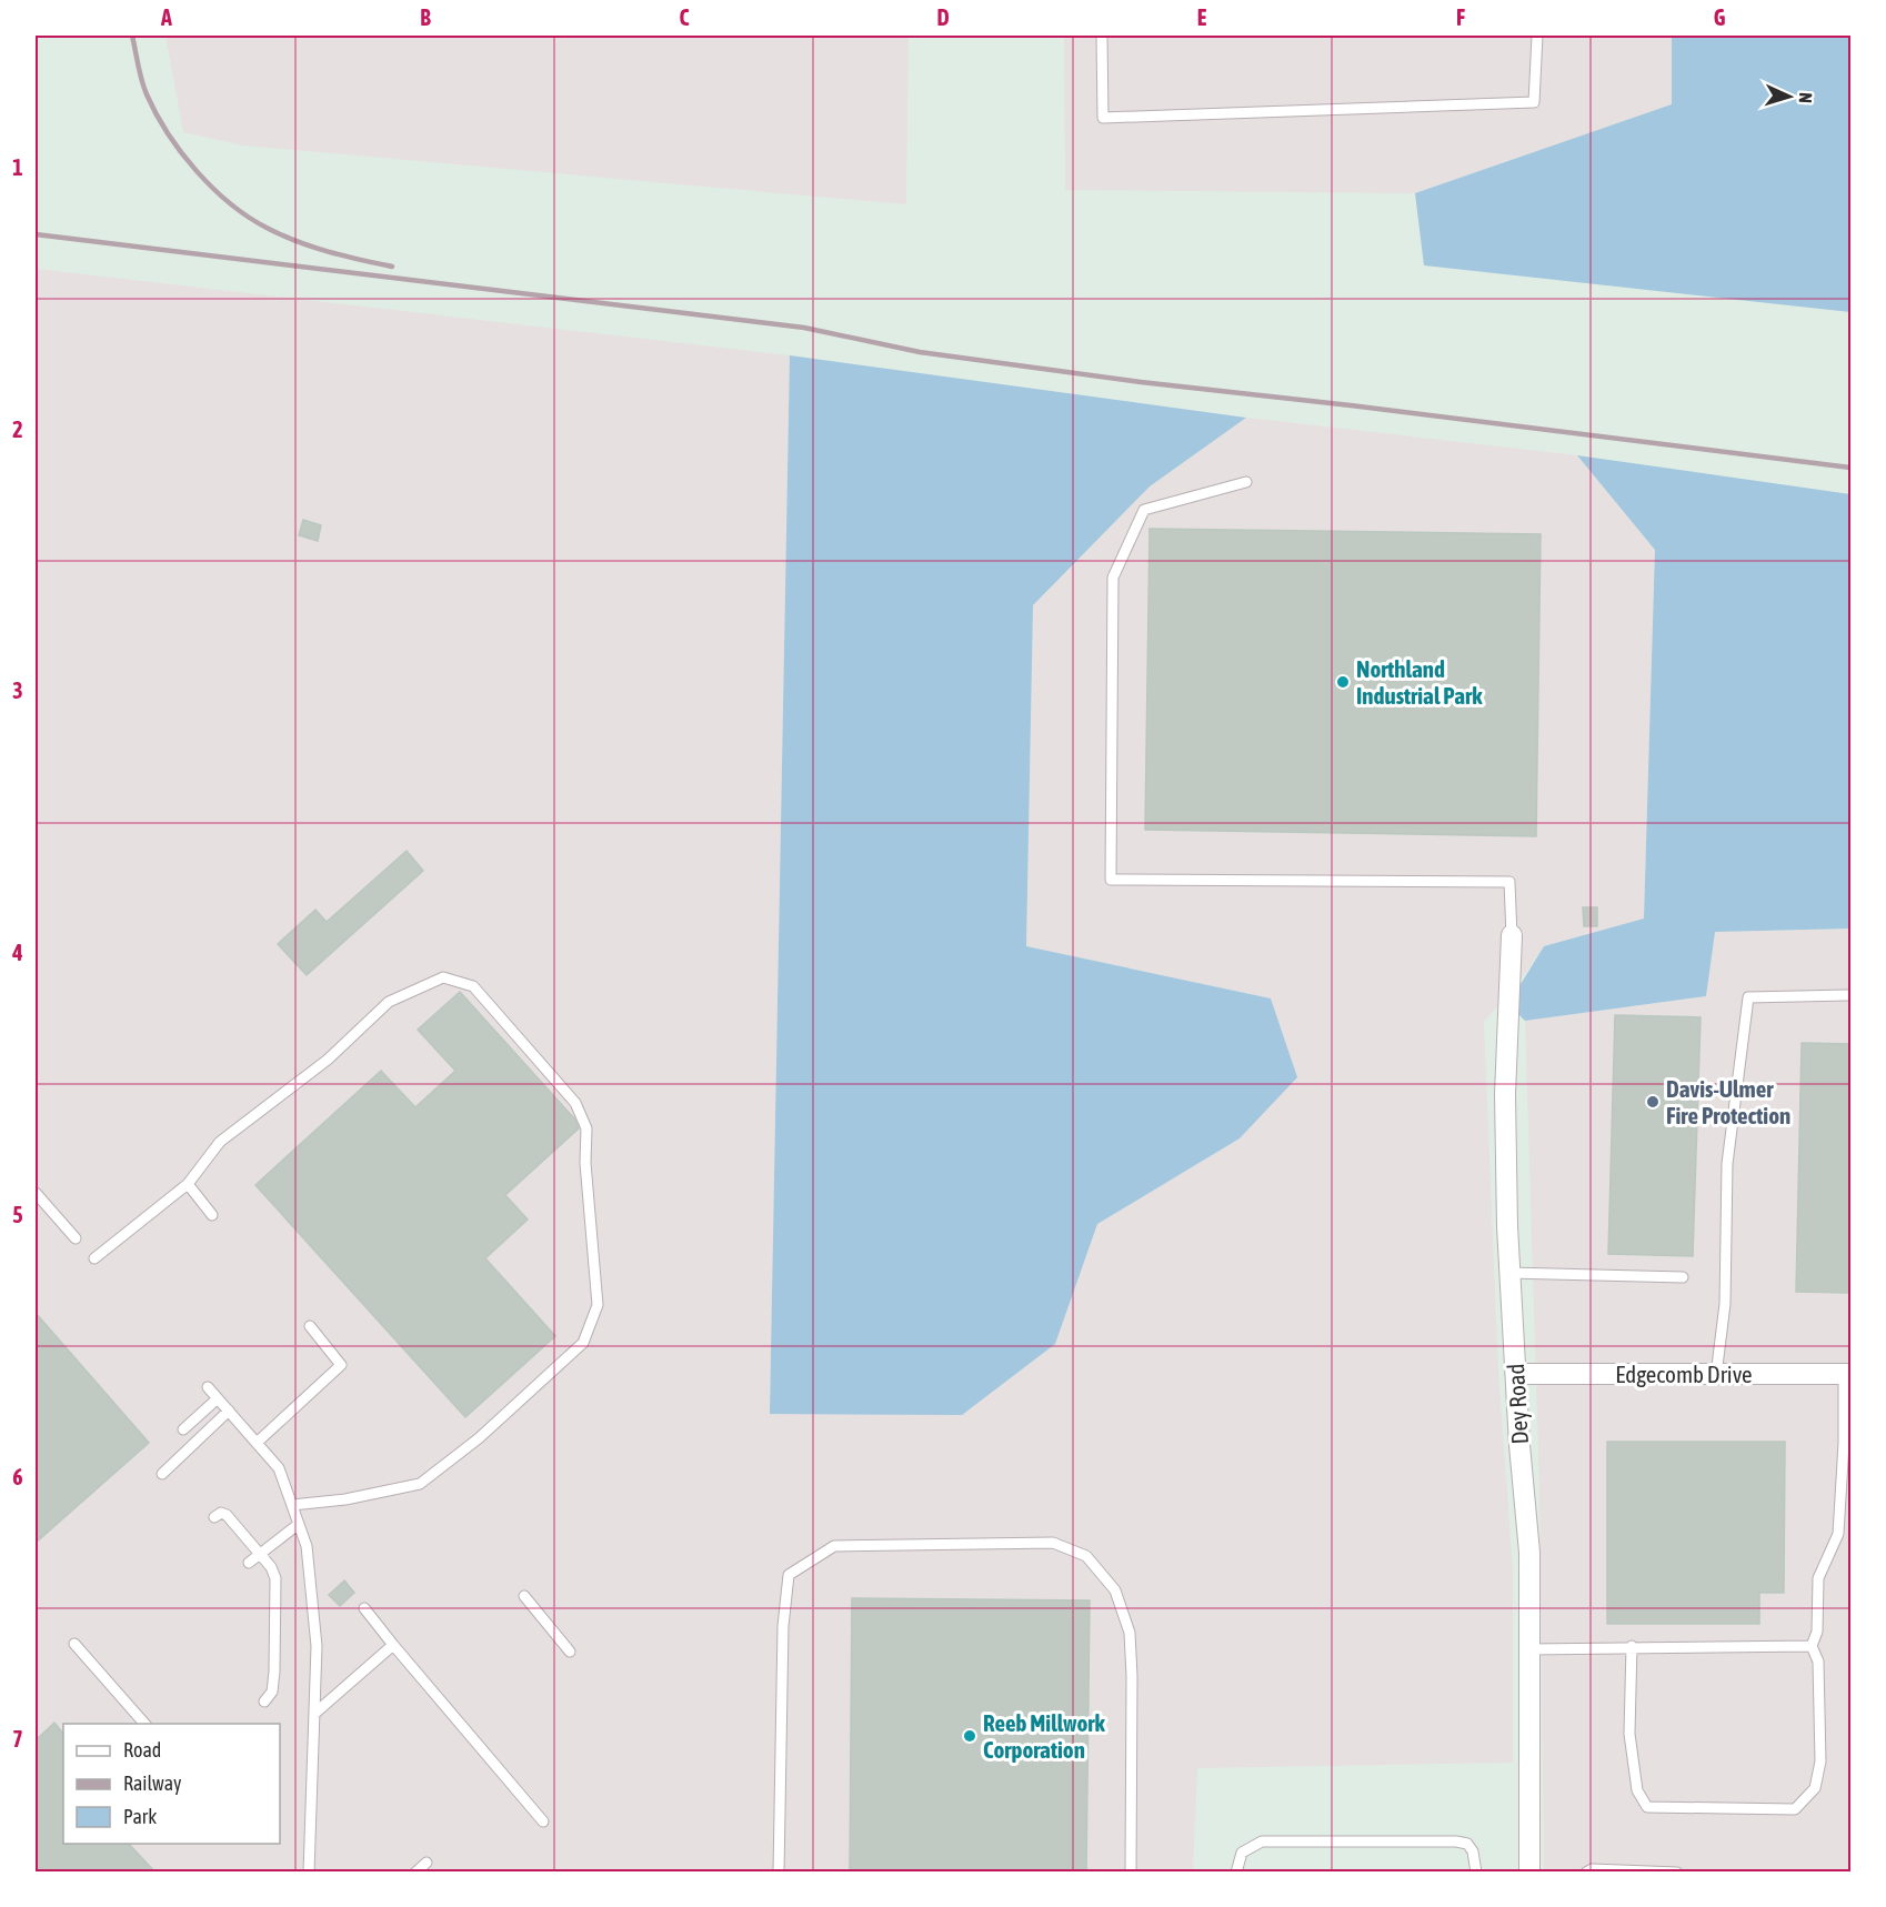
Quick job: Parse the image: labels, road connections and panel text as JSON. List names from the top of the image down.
{
  "streets": {
    "street": ["Edgecomb Drive", "Dey Road"]
  },
  "crossings": [
    ["Edgecomb Drive", "Dey Road"]
  ],
  "places": ["Northland Industrial Park", "Davis-Ulmer Fire Protection", "Reeb Millwork Corporation"],
  "legend": ["Road", "Railway", "Park"],
  "north": "right",
  "grid": {
    "columns": [
      "A",
      "B",
      "C",
      "D",
      "E",
      "F",
      "G"
    ],
    "rows": [
      "1",
      "2",
      "3",
      "4",
      "5",
      "6",
      "7"
    ]
  }
}
